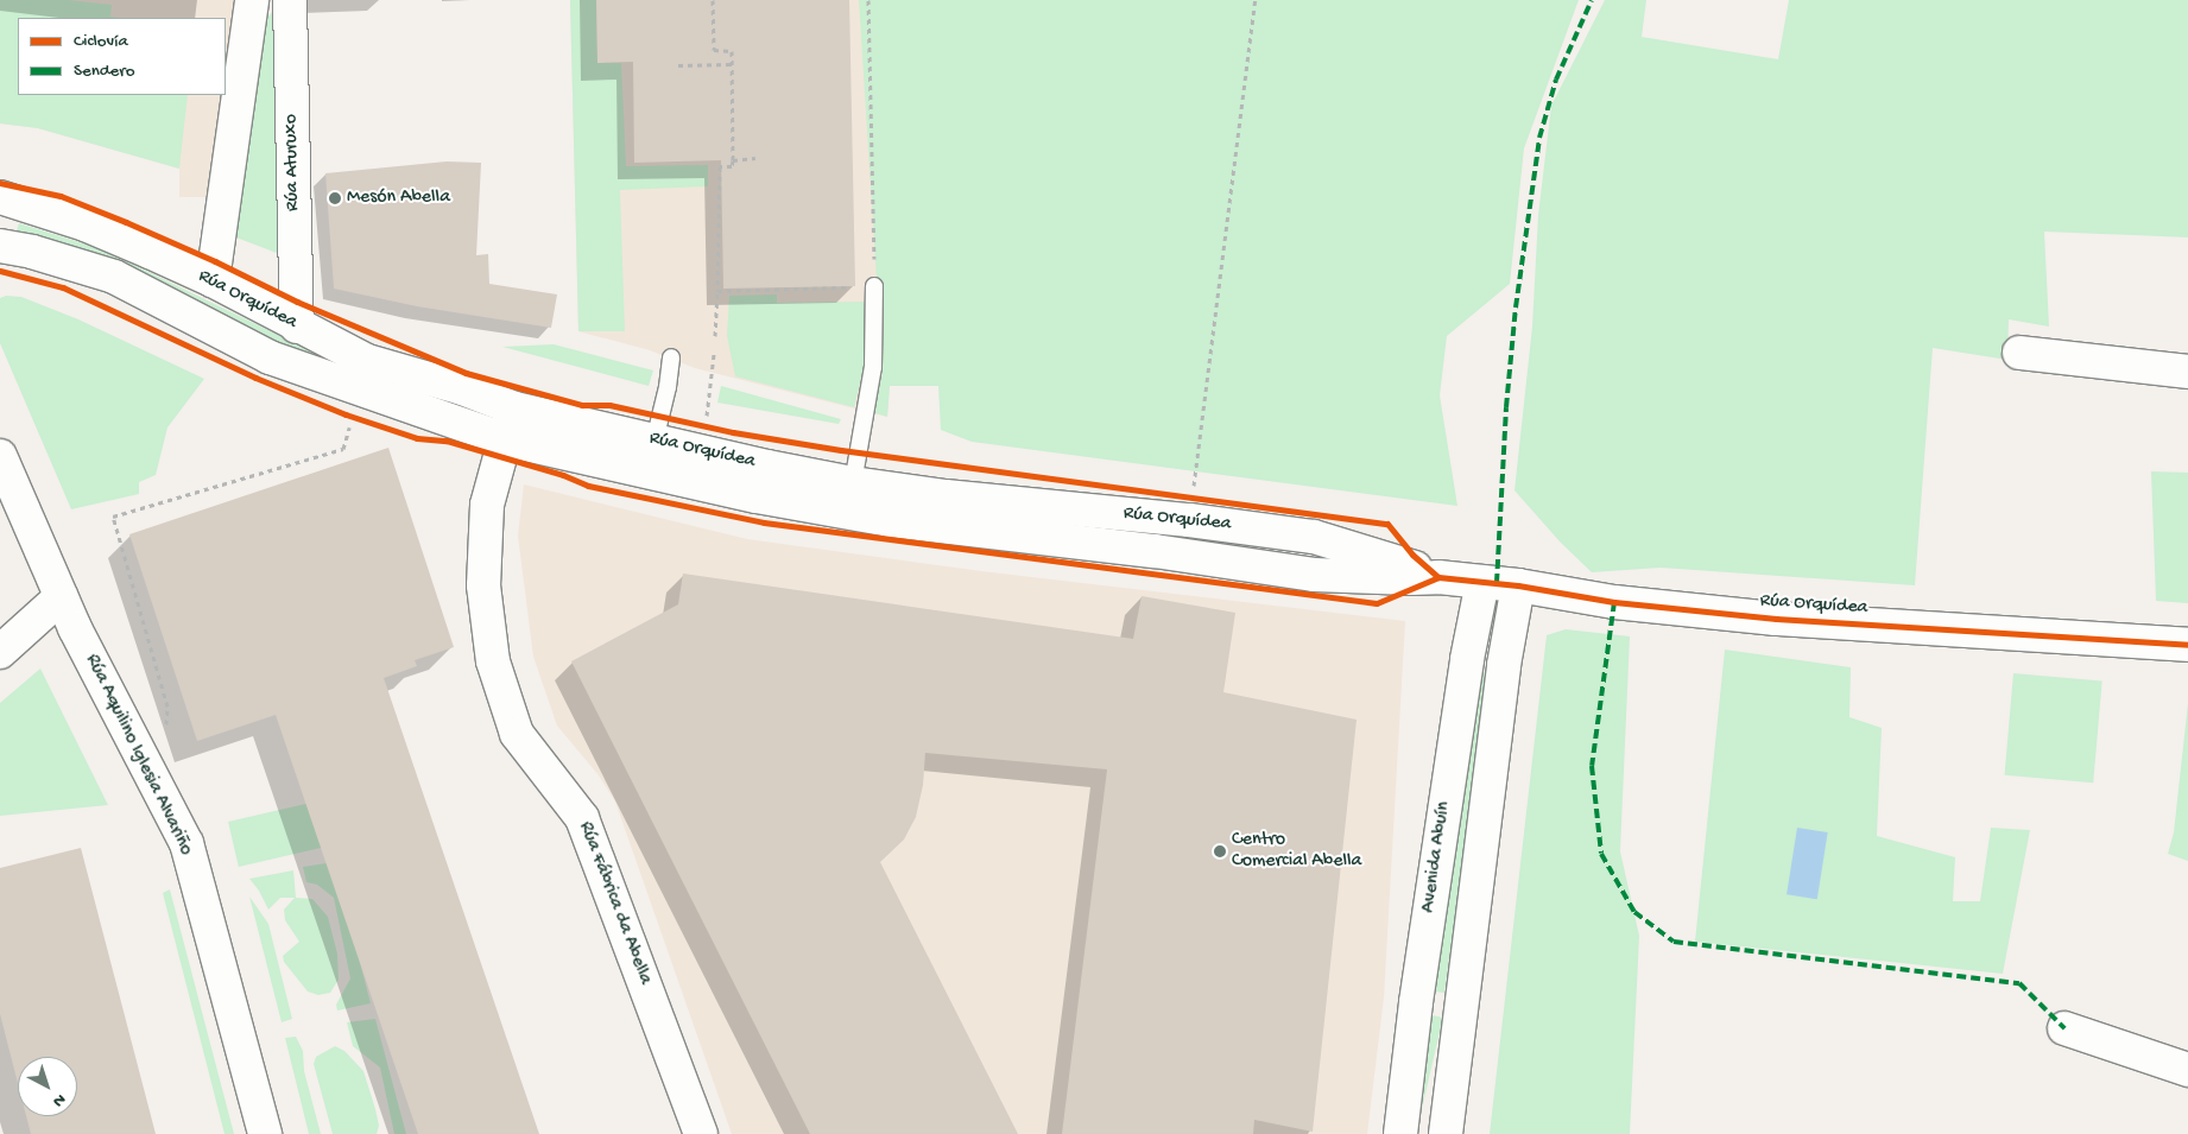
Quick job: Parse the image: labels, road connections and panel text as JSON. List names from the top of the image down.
{
  "streets": {
    "street": [
      "Rúa Aturuxo",
      "Rúa Orquídea",
      "Rúa Aquilino Iglesia Alvariño",
      "Avenida Abuín",
      "Rúa Fábrica da Abella"
    ]
  },
  "crossings": [
    ["Rúa Aturuxo", "Rúa Orquídea"],
    ["Rúa Orquídea", "Avenida Abuín"],
    ["Rúa Orquídea", "Rúa Fábrica da Abella"]
  ],
  "places": ["Mesón Abella", "Centro Comercial Abella"],
  "legend": ["Ciclovía", "Sendero"],
  "north": "bottom right"
}
